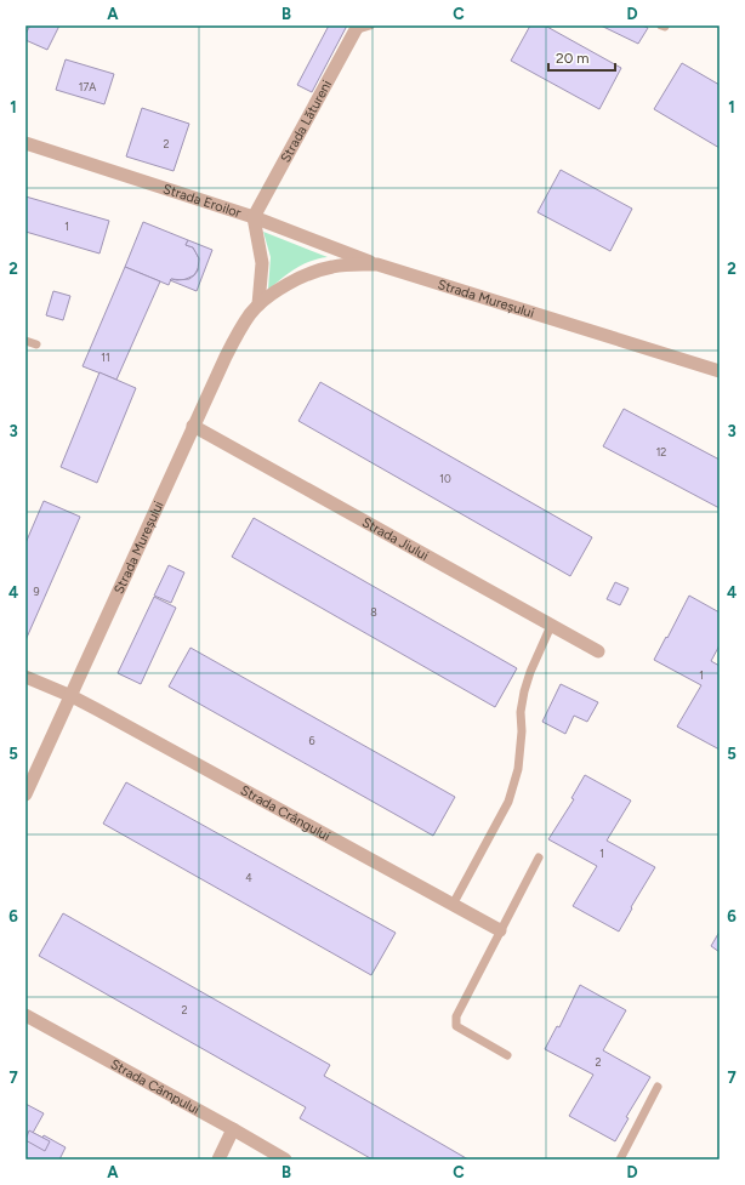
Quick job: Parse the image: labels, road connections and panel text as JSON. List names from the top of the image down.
{
  "streets": {
    "street": [
      "Strada Lătureni",
      "Strada Eroilor",
      "Strada Mureșului",
      "Strada Jiului",
      "Strada Crângului",
      "Strada Câmpului"
    ]
  },
  "crossings": [
    ["Strada Lătureni", "Strada Eroilor"],
    ["Strada Eroilor", "Strada Mureșului"],
    ["Strada Mureșului", "Strada Jiului"],
    ["Strada Mureșului", "Strada Crângului"]
  ],
  "house_numbers": [
    "17A",
    "2",
    "1",
    "11",
    "12",
    "10",
    "9",
    "8",
    "1",
    "6",
    "1",
    "4",
    "2",
    "2"
  ],
  "scale_bar": "20 m",
  "grid": {
    "columns": [
      "A",
      "B",
      "C",
      "D"
    ],
    "rows": [
      "1",
      "2",
      "3",
      "4",
      "5",
      "6",
      "7"
    ]
  }
}
